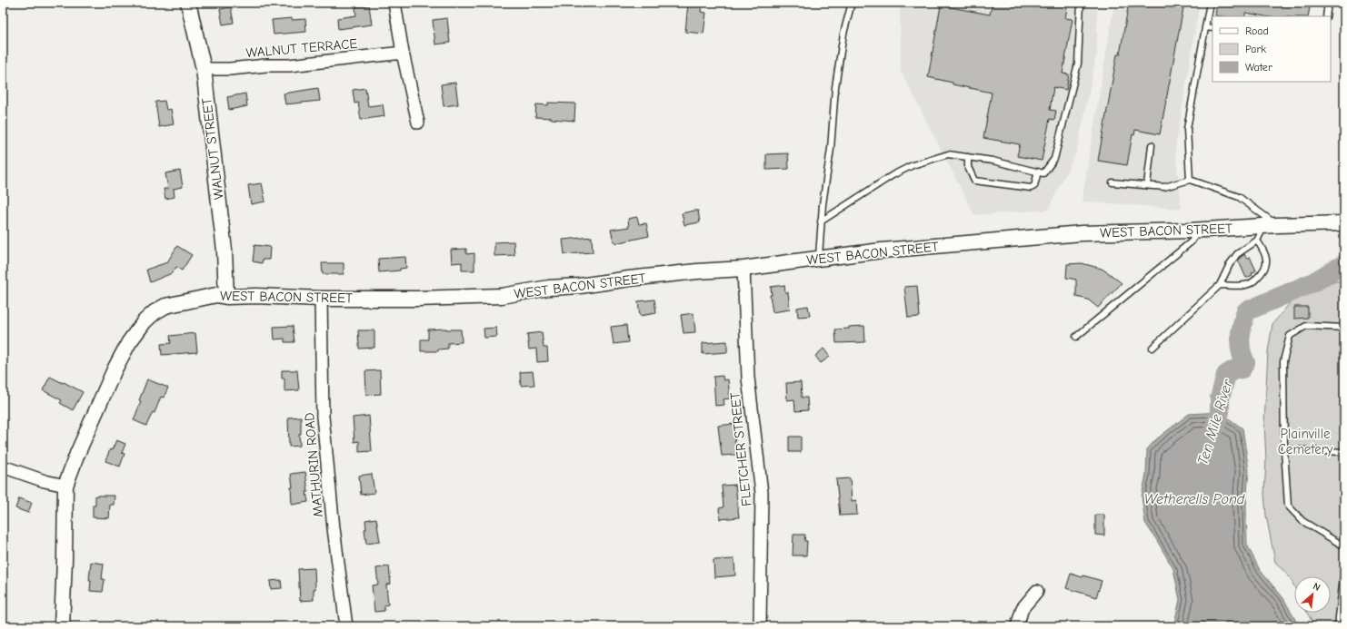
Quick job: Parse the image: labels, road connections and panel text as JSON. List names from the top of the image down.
{
  "streets": {
    "street": [
      "WALNUT TERRACE",
      "WALNUT STREET",
      "WEST BACON STREET",
      "FLETCHER STREET",
      "MATHURIN ROAD"
    ]
  },
  "crossings": [
    ["WALNUT TERRACE", "WALNUT STREET"],
    ["WALNUT STREET", "WEST BACON STREET"],
    ["WEST BACON STREET", "FLETCHER STREET"],
    ["WEST BACON STREET", "MATHURIN ROAD"]
  ],
  "water": ["Ten Mile River", "Wetherells Pond"],
  "parks": ["Plainville Cemetery"],
  "legend": ["Road", "Park", "Water"],
  "north": "top right"
}
